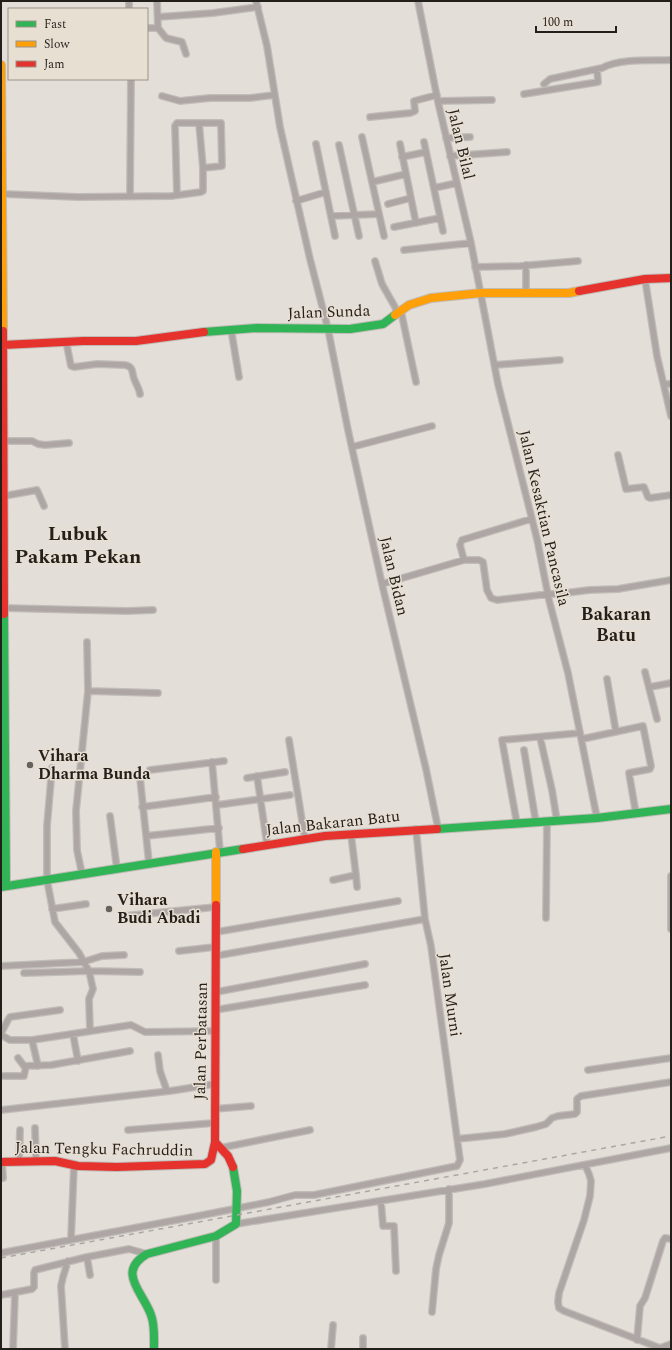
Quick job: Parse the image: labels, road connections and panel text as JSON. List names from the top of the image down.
{
  "streets": {
    "main road": [
      "Jalan Sunda",
      "Jalan Bakaran Batu",
      "Jalan Perbatasan",
      "Jalan Tengku Fachruddin"
    ],
    "street": [
      "Jalan Bilal",
      "Jalan Kesaktian Pancasila",
      "Jalan Bidan",
      "Jalan Murni"
    ]
  },
  "crossings": [
    ["Jalan Bilal", "Jalan Sunda"],
    ["Jalan Bilal", "Jalan Kesaktian Pancasila"],
    ["Jalan Sunda", "Jalan Kesaktian Pancasila"],
    ["Jalan Sunda", "Jalan Bidan"],
    ["Jalan Kesaktian Pancasila", "Jalan Bakaran Batu"],
    ["Jalan Bidan", "Jalan Bakaran Batu"],
    ["Jalan Bakaran Batu", "Jalan Murni"],
    ["Jalan Bakaran Batu", "Jalan Perbatasan"],
    ["Jalan Perbatasan", "Jalan Tengku Fachruddin"]
  ],
  "districts": ["Lubuk Pakam Pekan", "Bakaran Batu"],
  "places": ["Vihara Dharma Bunda", "Vihara Budi Abadi"],
  "legend": ["Fast", "Slow", "Jam"],
  "scale_bar": "100 m"
}
